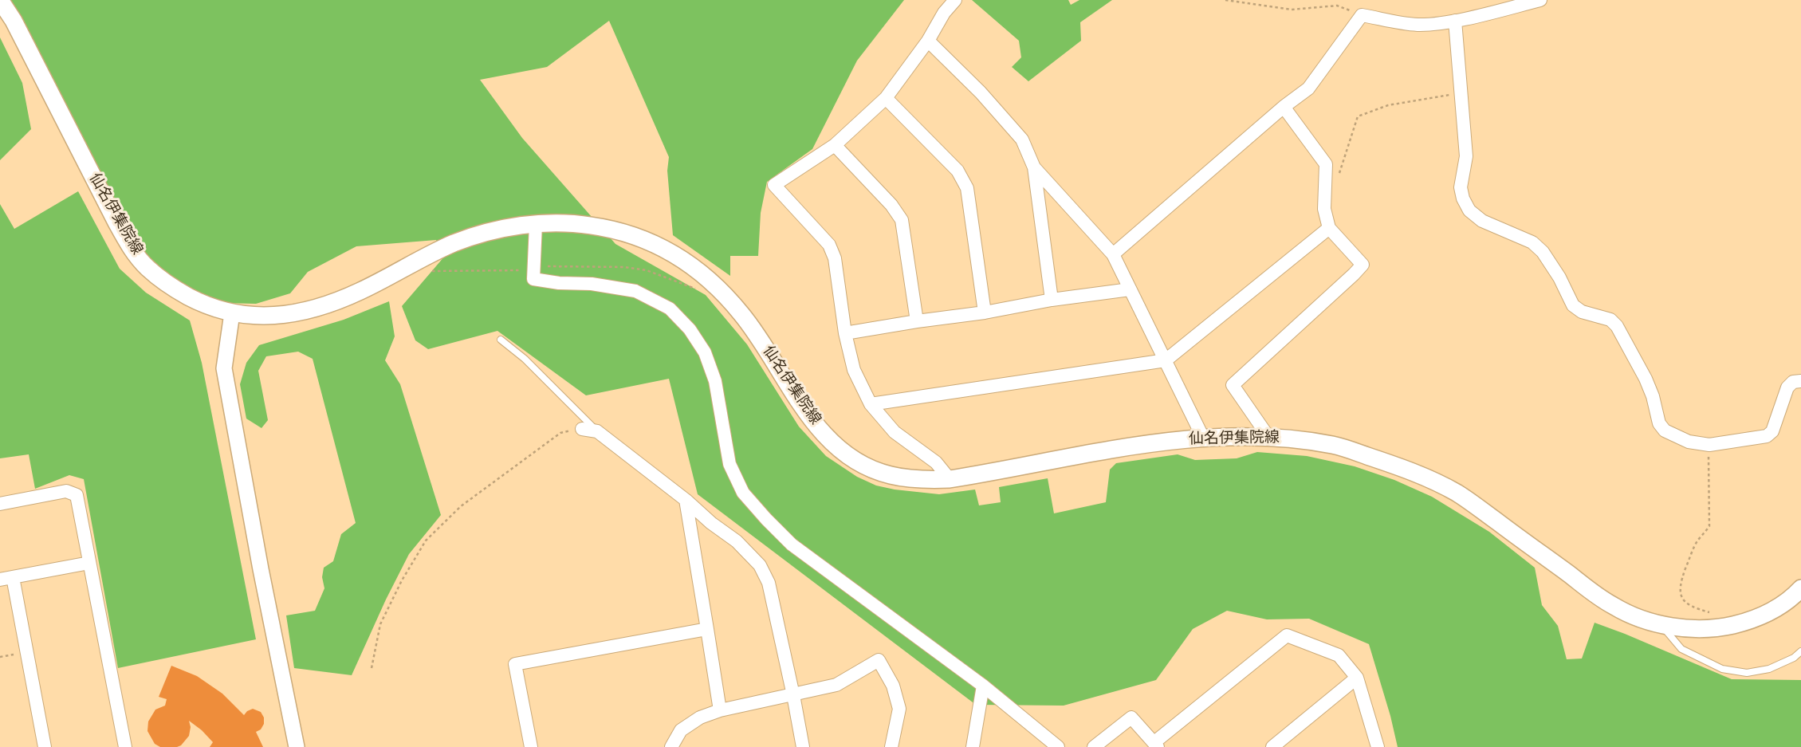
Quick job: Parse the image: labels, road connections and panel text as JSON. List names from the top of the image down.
{
  "streets": {
    "main road": ["仙名伊集院線"]
  }
}
